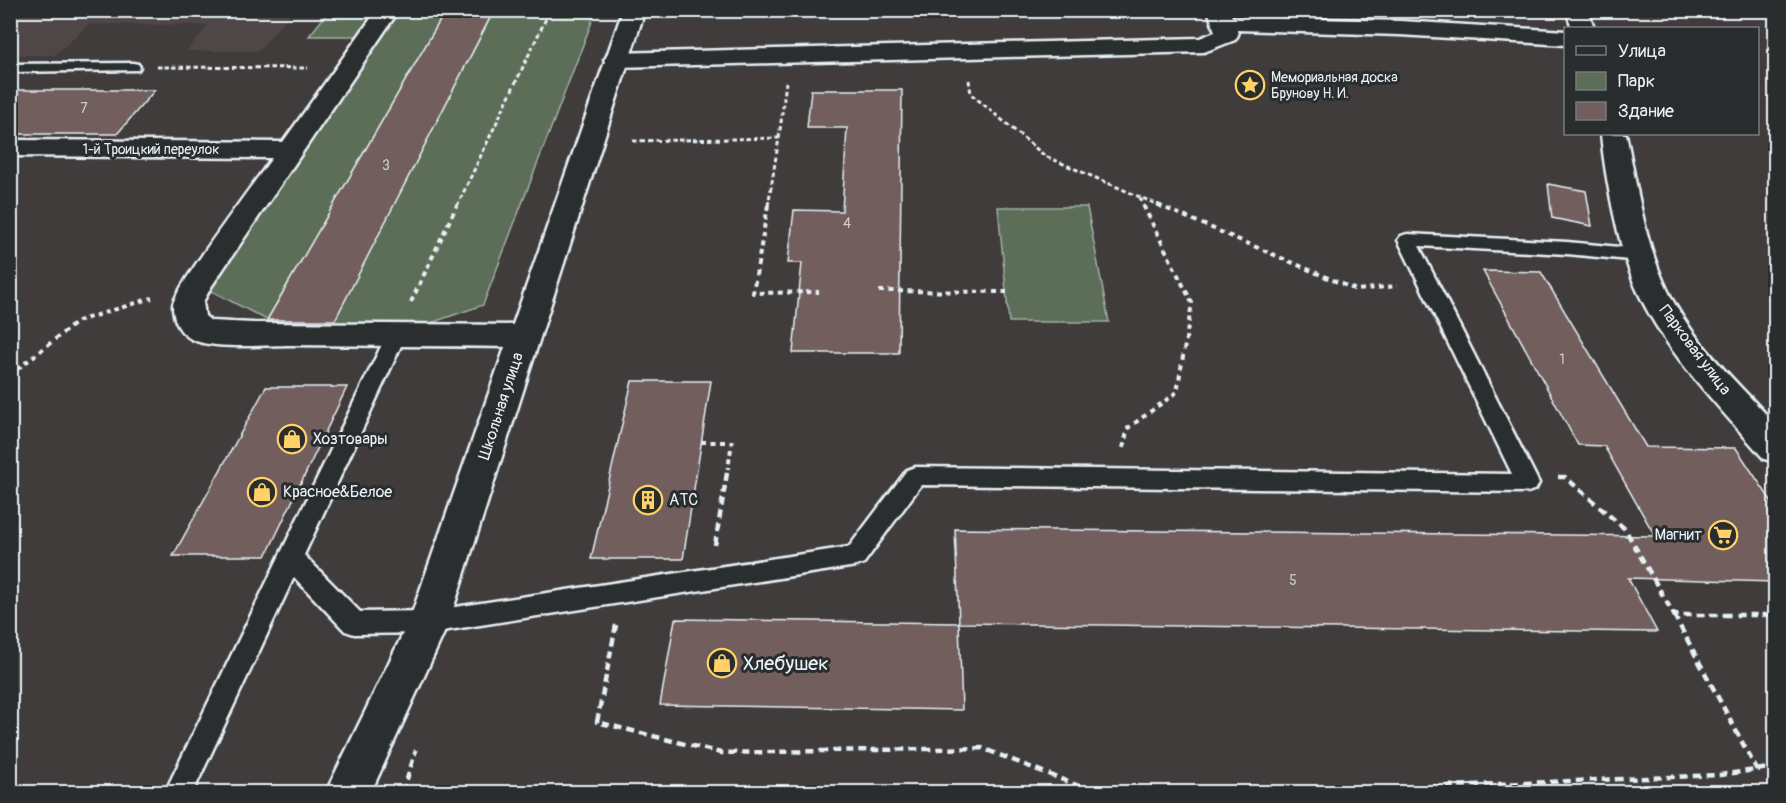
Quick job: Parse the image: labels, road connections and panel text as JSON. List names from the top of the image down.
{
  "streets": {
    "street": ["1-й Троицкий переулок", "Парковая улица", "Школьная улица"]
  },
  "places": {
    "place": ["Мемориальная доска Брунову Н. И."],
    "shop": ["Хозтовары", "Красное&Белое", "Хлебушек"],
    "building": ["АТС"],
    "supermarket": ["Магнит"]
  },
  "house_numbers": [
    "7",
    "3",
    "4",
    "1",
    "5"
  ],
  "legend": ["Улица", "Парк", "Здание"]
}
